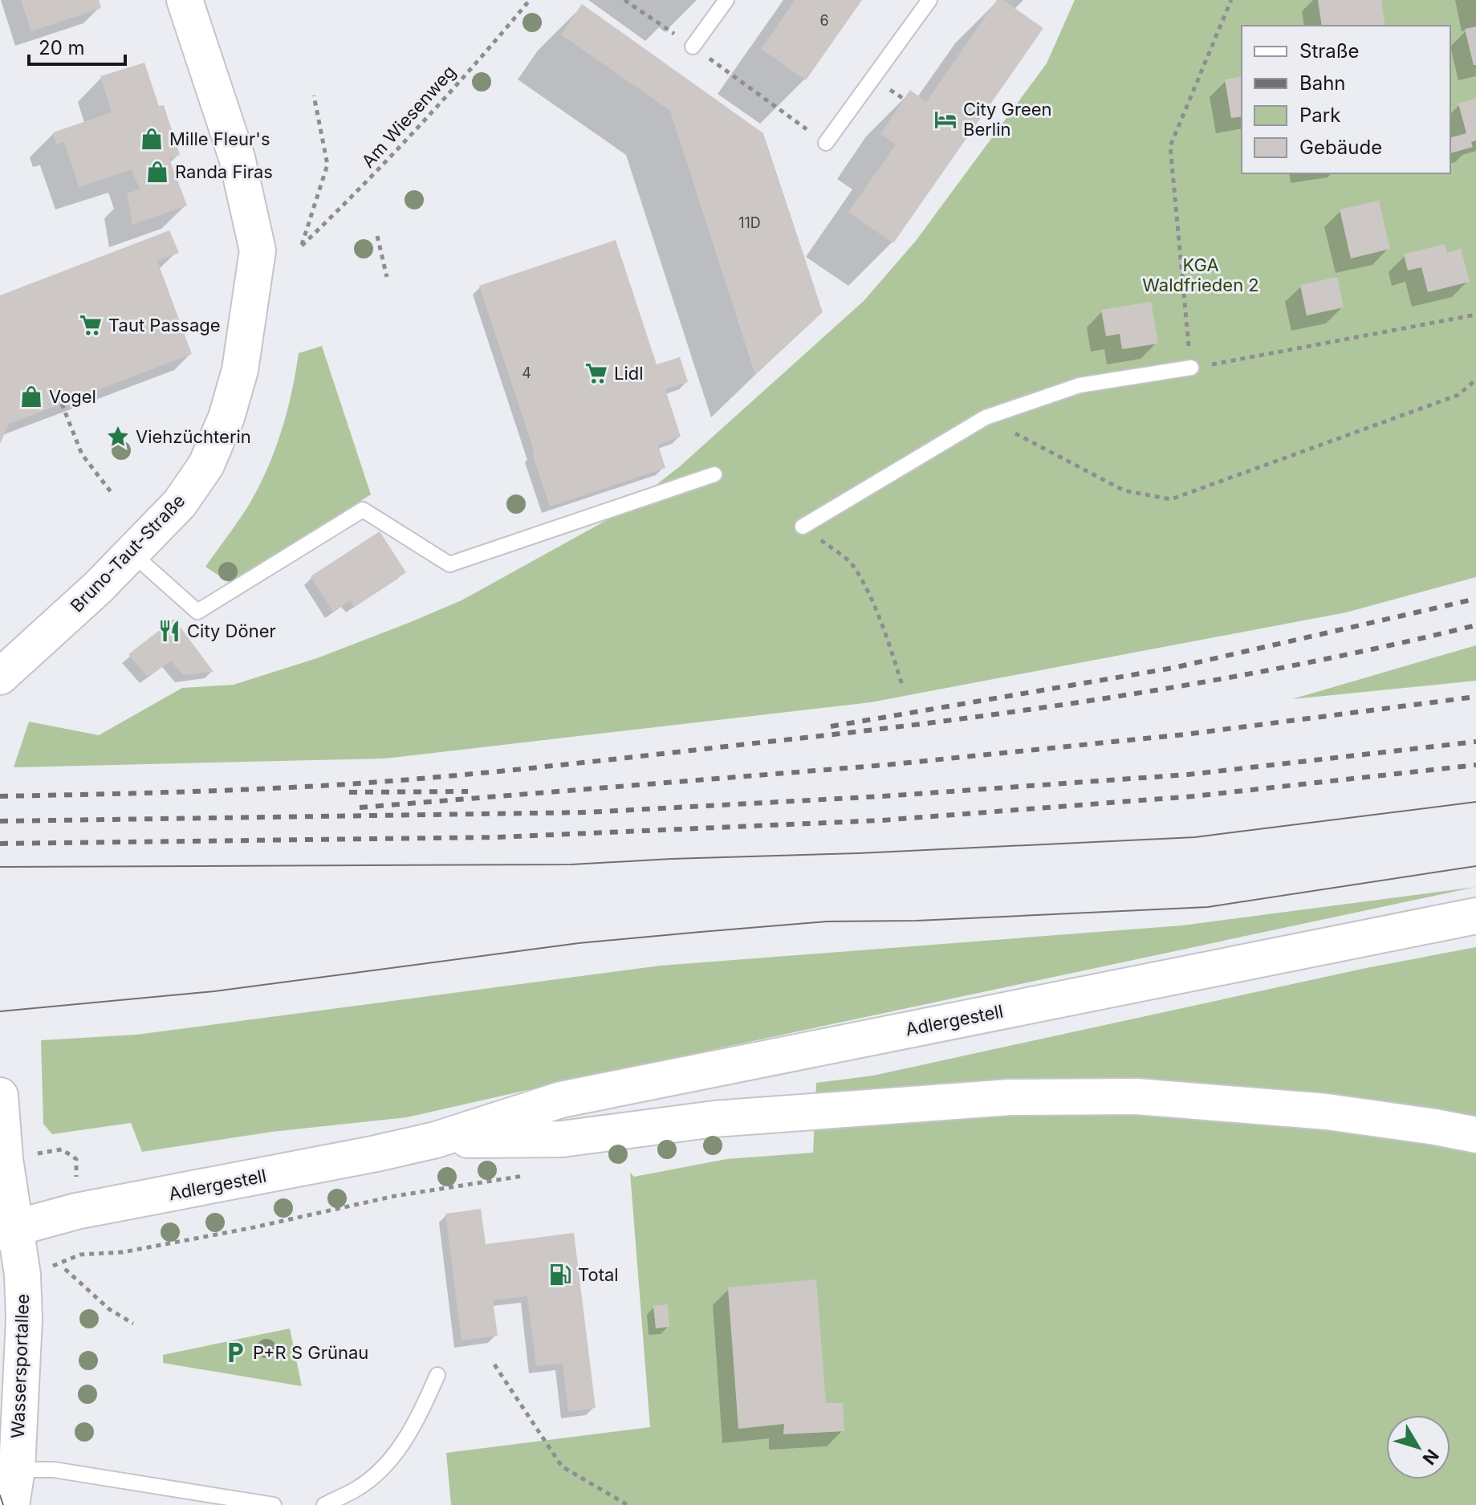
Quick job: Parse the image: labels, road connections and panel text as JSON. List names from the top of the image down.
{
  "streets": {
    "main road": ["Bruno-Taut-Straße", "Adlergestell", "Wassersportallee"],
    "path": ["Am Wiesenweg"]
  },
  "crossings": [
    ["Adlergestell", "Wassersportallee"]
  ],
  "parks": ["KGA Waldfrieden 2"],
  "places": {
    "hotel": ["City Green Berlin"],
    "shop": ["Mille Fleur's", "Randa Firas", "Vogel"],
    "supermarket": ["Taut Passage", "Lidl"],
    "place": ["Viehzüchterin"],
    "restaurant": ["City Döner"],
    "fuel station": ["Total"],
    "parking": ["P+R S Grünau"]
  },
  "house_numbers": ["6", "11D", "4"],
  "legend": [
    "Straße",
    "Bahn",
    "Park",
    "Gebäude"
  ],
  "scale_bar": "20 m",
  "north": "bottom right"
}
